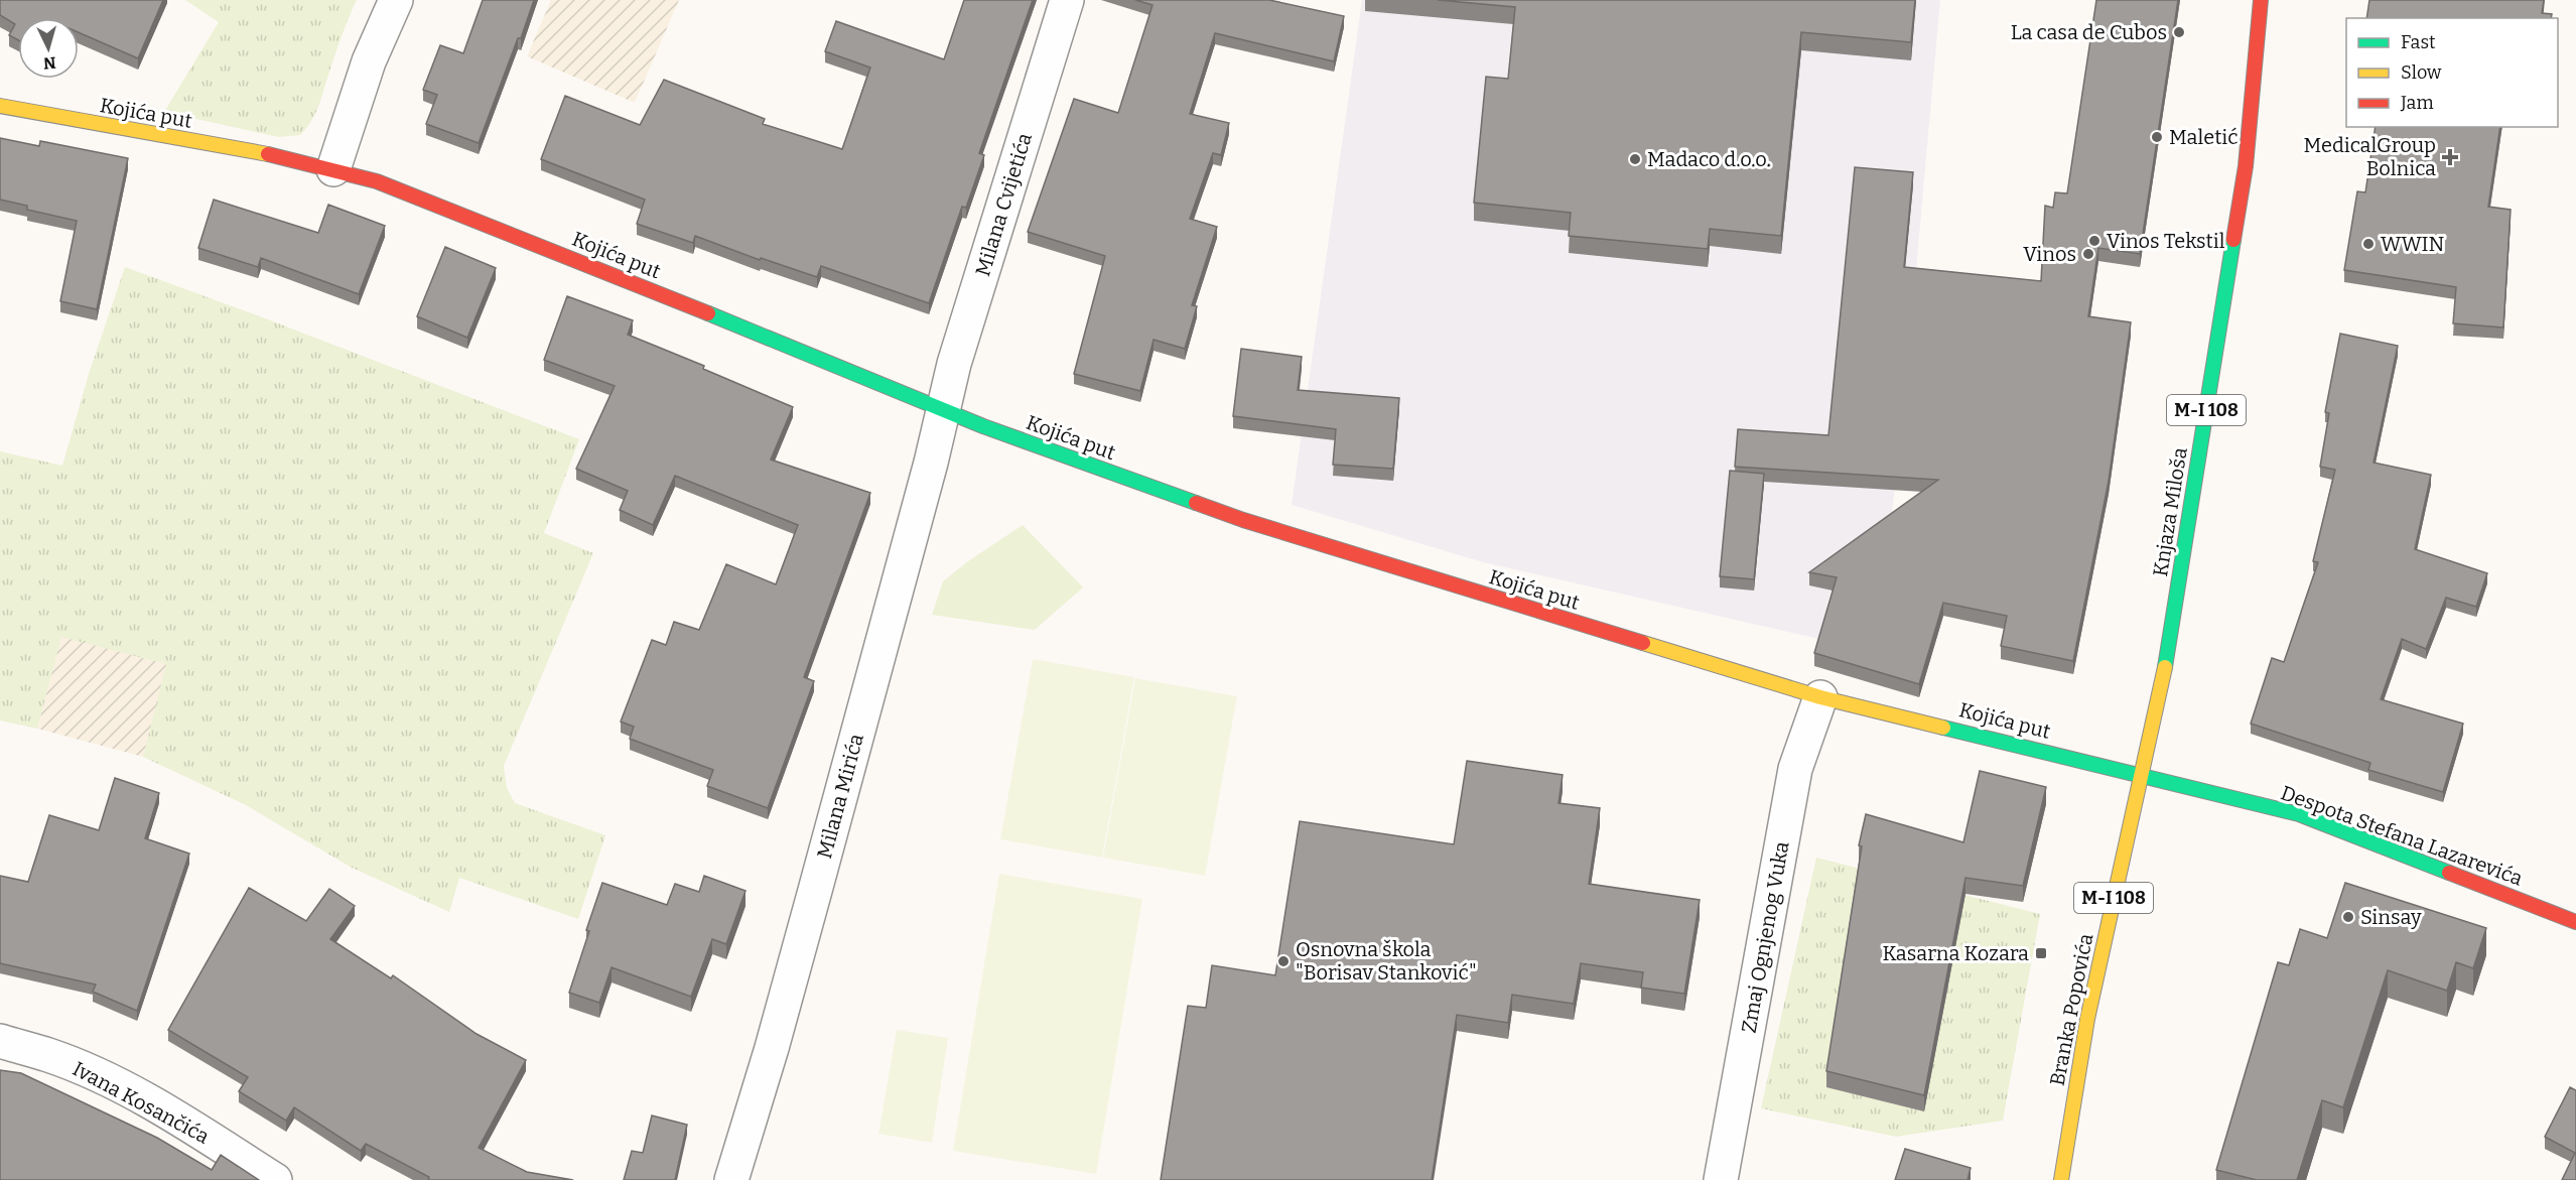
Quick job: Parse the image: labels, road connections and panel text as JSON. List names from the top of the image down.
{
  "streets": {
    "street": [
      "Kojića put",
      "Milana Cvijetića",
      "M-I 108",
      "Knjaza Miloša",
      "Milana Mirića",
      "Despota Stefana Lazarevića",
      "Zmaj Ognjenog Vuka",
      "Branka Popovića",
      "Ivana Kosančića"
    ]
  },
  "crossings": [
    ["Kojića put", "Milana Cvijetića"],
    ["Kojića put", "Knjaza Miloša"],
    ["Kojića put", "Milana Mirića"],
    ["Kojića put", "Despota Stefana Lazarevića"],
    ["Kojića put", "Zmaj Ognjenog Vuka"],
    ["Kojića put", "Branka Popovića"],
    ["Milana Cvijetića", "Milana Mirića"],
    ["Knjaza Miloša", "Despota Stefana Lazarevića"],
    ["Knjaza Miloša", "Branka Popovića"],
    ["Despota Stefana Lazarevića", "Branka Popovića"]
  ],
  "places": {
    "other": [
      "La casa de Cubos",
      "Maletić",
      "Madaco d.o.o.",
      "Vinos Tekstil",
      "WWIN",
      "Vinos",
      "Sinsay",
      "Osnovna škola \"Borisav Stanković\""
    ],
    "health": ["MedicalGroup Bolnica"],
    "transit": ["Kasarna Kozara"]
  },
  "legend": ["Fast", "Slow", "Jam"],
  "north": "bottom"
}
